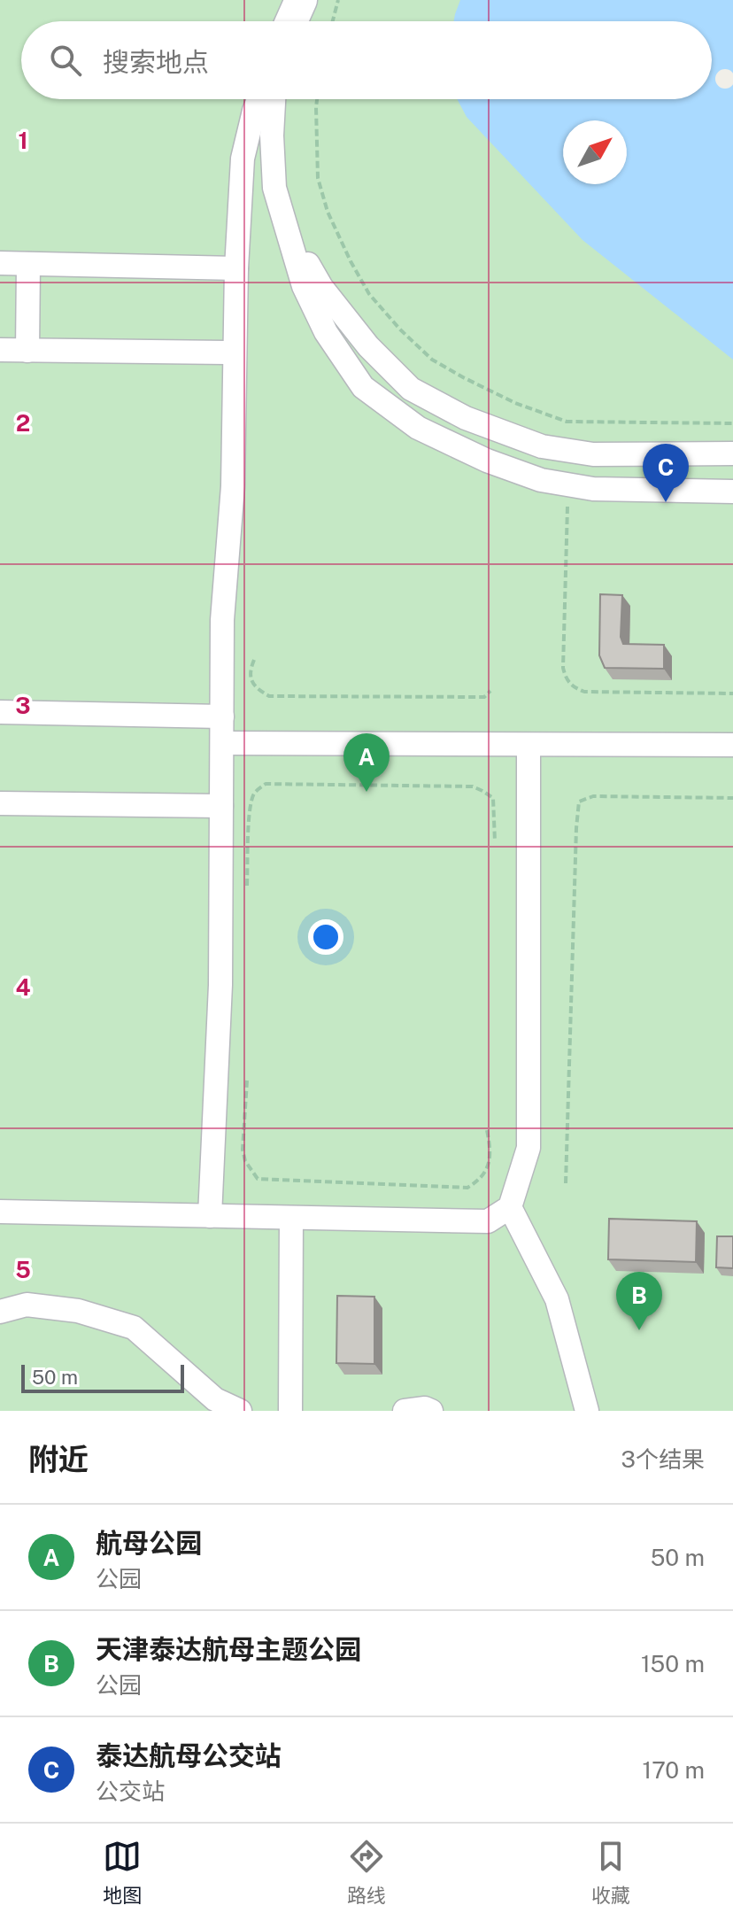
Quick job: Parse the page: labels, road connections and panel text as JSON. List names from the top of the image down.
{
  "scale_bar": "50 m",
  "north": "top right",
  "page": {
    "search": "搜索地点",
    "pins": ["C", "A", "B"],
    "scale": "50 m",
    "heading": ["附近", "3个结果"],
    "list": [
      {
        "mark": "A",
        "name": "航母公园",
        "note": "公园",
        "value": "50 m"
      },
      {
        "mark": "B",
        "name": "天津泰达航母主题公园",
        "note": "公园",
        "value": "150 m"
      },
      {
        "mark": "C",
        "name": "泰达航母公交站",
        "note": "公交站",
        "value": "170 m"
      }
    ],
    "nav": ["地图", "路线", "收藏"]
  },
  "grid": {
    "rows": [
      "1",
      "2",
      "3",
      "4",
      "5"
    ]
  }
}
